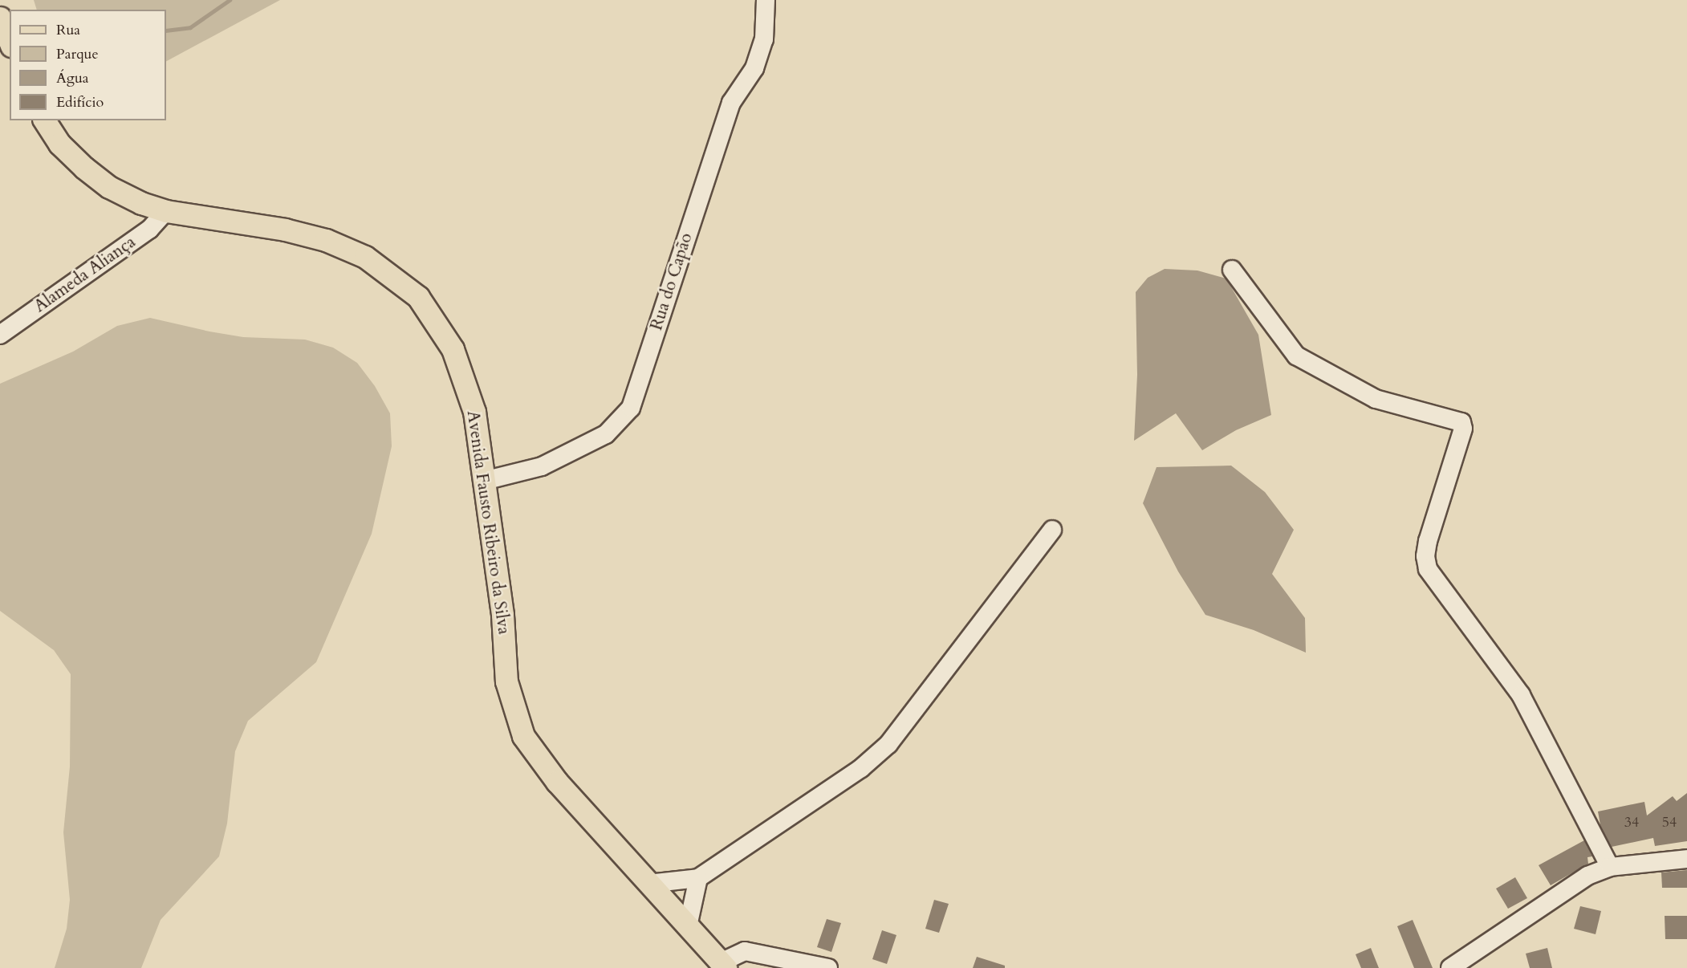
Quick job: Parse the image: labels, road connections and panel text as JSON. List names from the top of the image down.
{
  "streets": {
    "main road": ["Avenida Fausto Ribeiro da Silva"],
    "street": ["Alameda Aliança", "Rua do Capão"]
  },
  "crossings": [
    ["Alameda Aliança", "Avenida Fausto Ribeiro da Silva"],
    ["Rua do Capão", "Avenida Fausto Ribeiro da Silva"]
  ],
  "house_numbers": ["34", "54"],
  "legend": [
    "Rua",
    "Parque",
    "Água",
    "Edifício"
  ]
}
